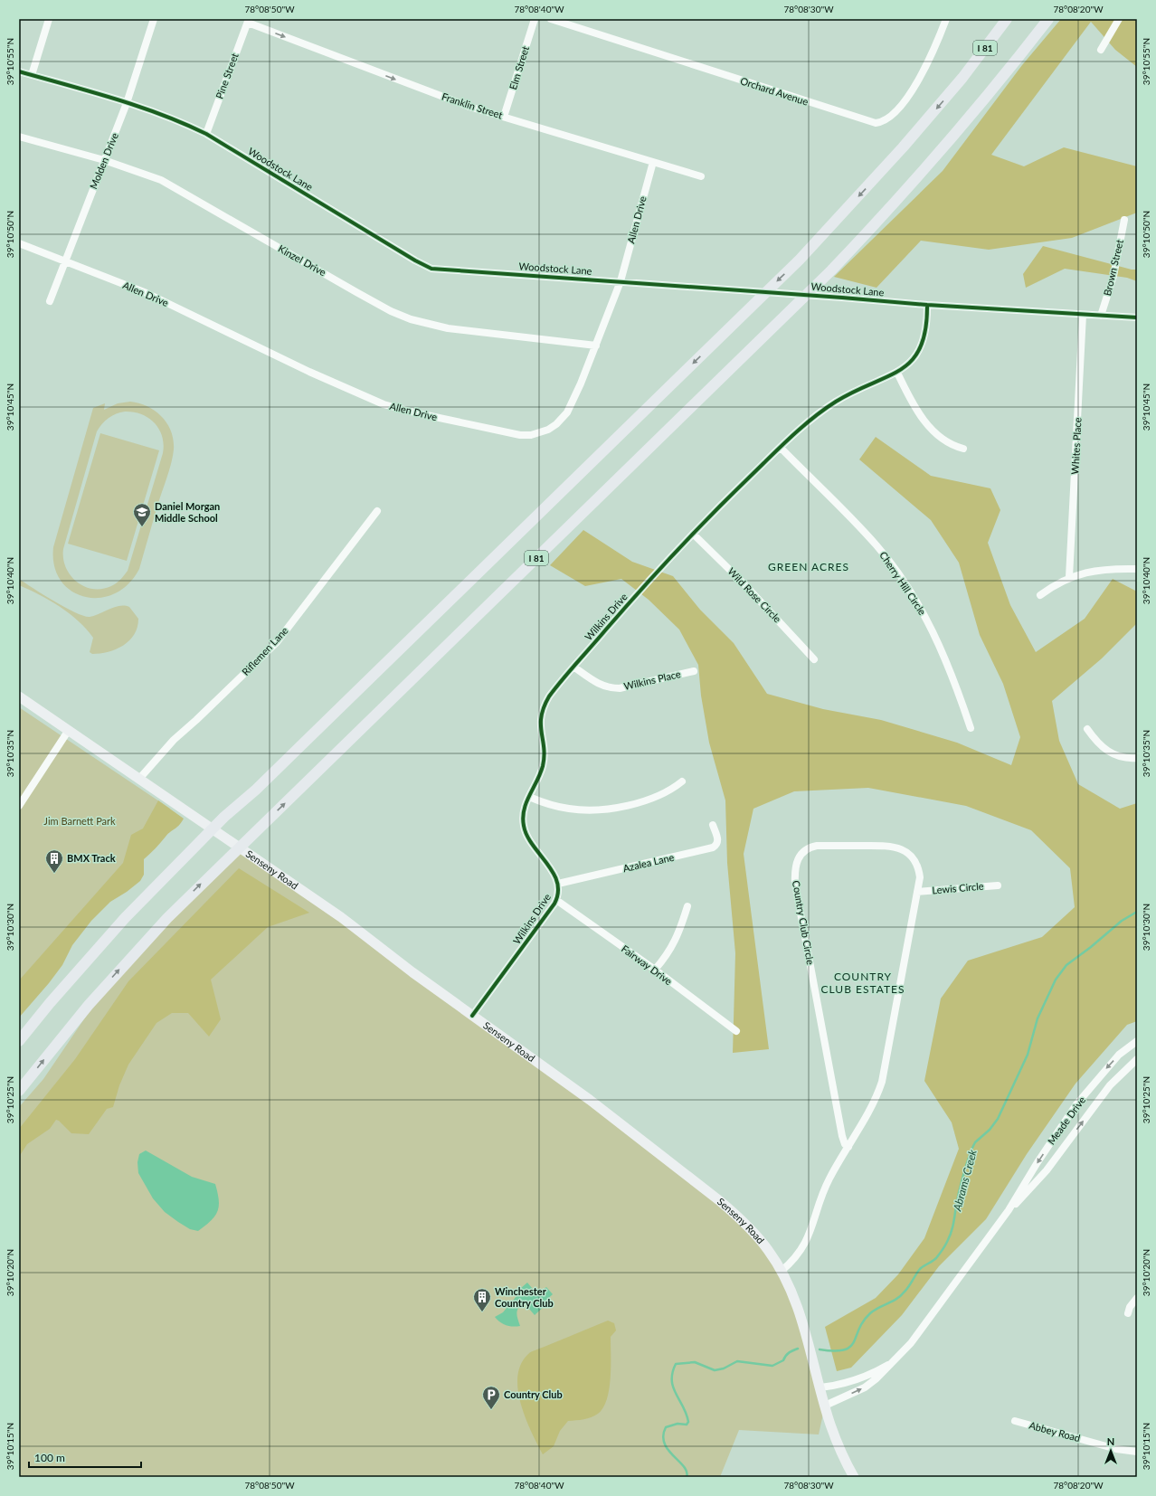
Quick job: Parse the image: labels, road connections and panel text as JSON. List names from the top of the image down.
{
  "streets": {
    "highway": ["I 81"],
    "main road": ["Senseny Road"],
    "street": [
      "Elm Street",
      "Pine Street",
      "Orchard Avenue",
      "Franklin Street",
      "Molden Drive",
      "Woodstock Lane",
      "Allen Drive",
      "Kinzel Drive",
      "Brown Street",
      "Whites Place",
      "Cherry Hill Circle",
      "Wild Rose Circle",
      "Wilkins Drive",
      "Riflemen Lane",
      "Wilkins Place",
      "Azalea Lane",
      "Lewis Circle",
      "Country Club Circle",
      "Fairway Drive",
      "Meade Drive",
      "Abbey Road"
    ]
  },
  "crossings": [
    ["Elm Street", "Franklin Street"],
    ["Pine Street", "Franklin Street"],
    ["Pine Street", "Woodstock Lane"],
    ["Franklin Street", "Allen Drive"],
    ["Molden Drive", "Woodstock Lane"],
    ["Molden Drive", "Allen Drive"],
    ["Molden Drive", "Kinzel Drive"],
    ["Woodstock Lane", "Allen Drive"],
    ["Woodstock Lane", "Brown Street"],
    ["Woodstock Lane", "Whites Place"],
    ["Woodstock Lane", "Wilkins Drive"],
    ["Allen Drive", "Kinzel Drive"],
    ["Cherry Hill Circle", "Wilkins Drive"],
    ["Wild Rose Circle", "Wilkins Drive"],
    ["Wilkins Drive", "Wilkins Place"],
    ["Wilkins Drive", "Azalea Lane"],
    ["Wilkins Drive", "Senseny Road"],
    ["Wilkins Drive", "Fairway Drive"],
    ["Riflemen Lane", "Senseny Road"],
    ["Senseny Road", "Country Club Circle"],
    ["Senseny Road", "Meade Drive"],
    ["Lewis Circle", "Country Club Circle"]
  ],
  "one_way": ["Franklin Street"],
  "districts": ["GREEN ACRES", "COUNTRY CLUB ESTATES"],
  "water": ["Abrams Creek"],
  "parks": ["Jim Barnett Park"],
  "places": {
    "school or university": ["Daniel Morgan Middle School"],
    "building": ["BMX Track", "Winchester Country Club"],
    "parking": ["Country Club"]
  },
  "scale_bar": "100 m",
  "north": "top",
  "coordinates": [
    "78°08'50\"W",
    "78°08'40\"W",
    "78°08'30\"W",
    "78°08'20\"W",
    "39°10'55\"N",
    "39°10'50\"N",
    "39°10'45\"N",
    "39°10'40\"N",
    "39°10'35\"N",
    "39°10'30\"N",
    "39°10'25\"N",
    "39°10'20\"N",
    "39°10'15\"N"
  ]
}
